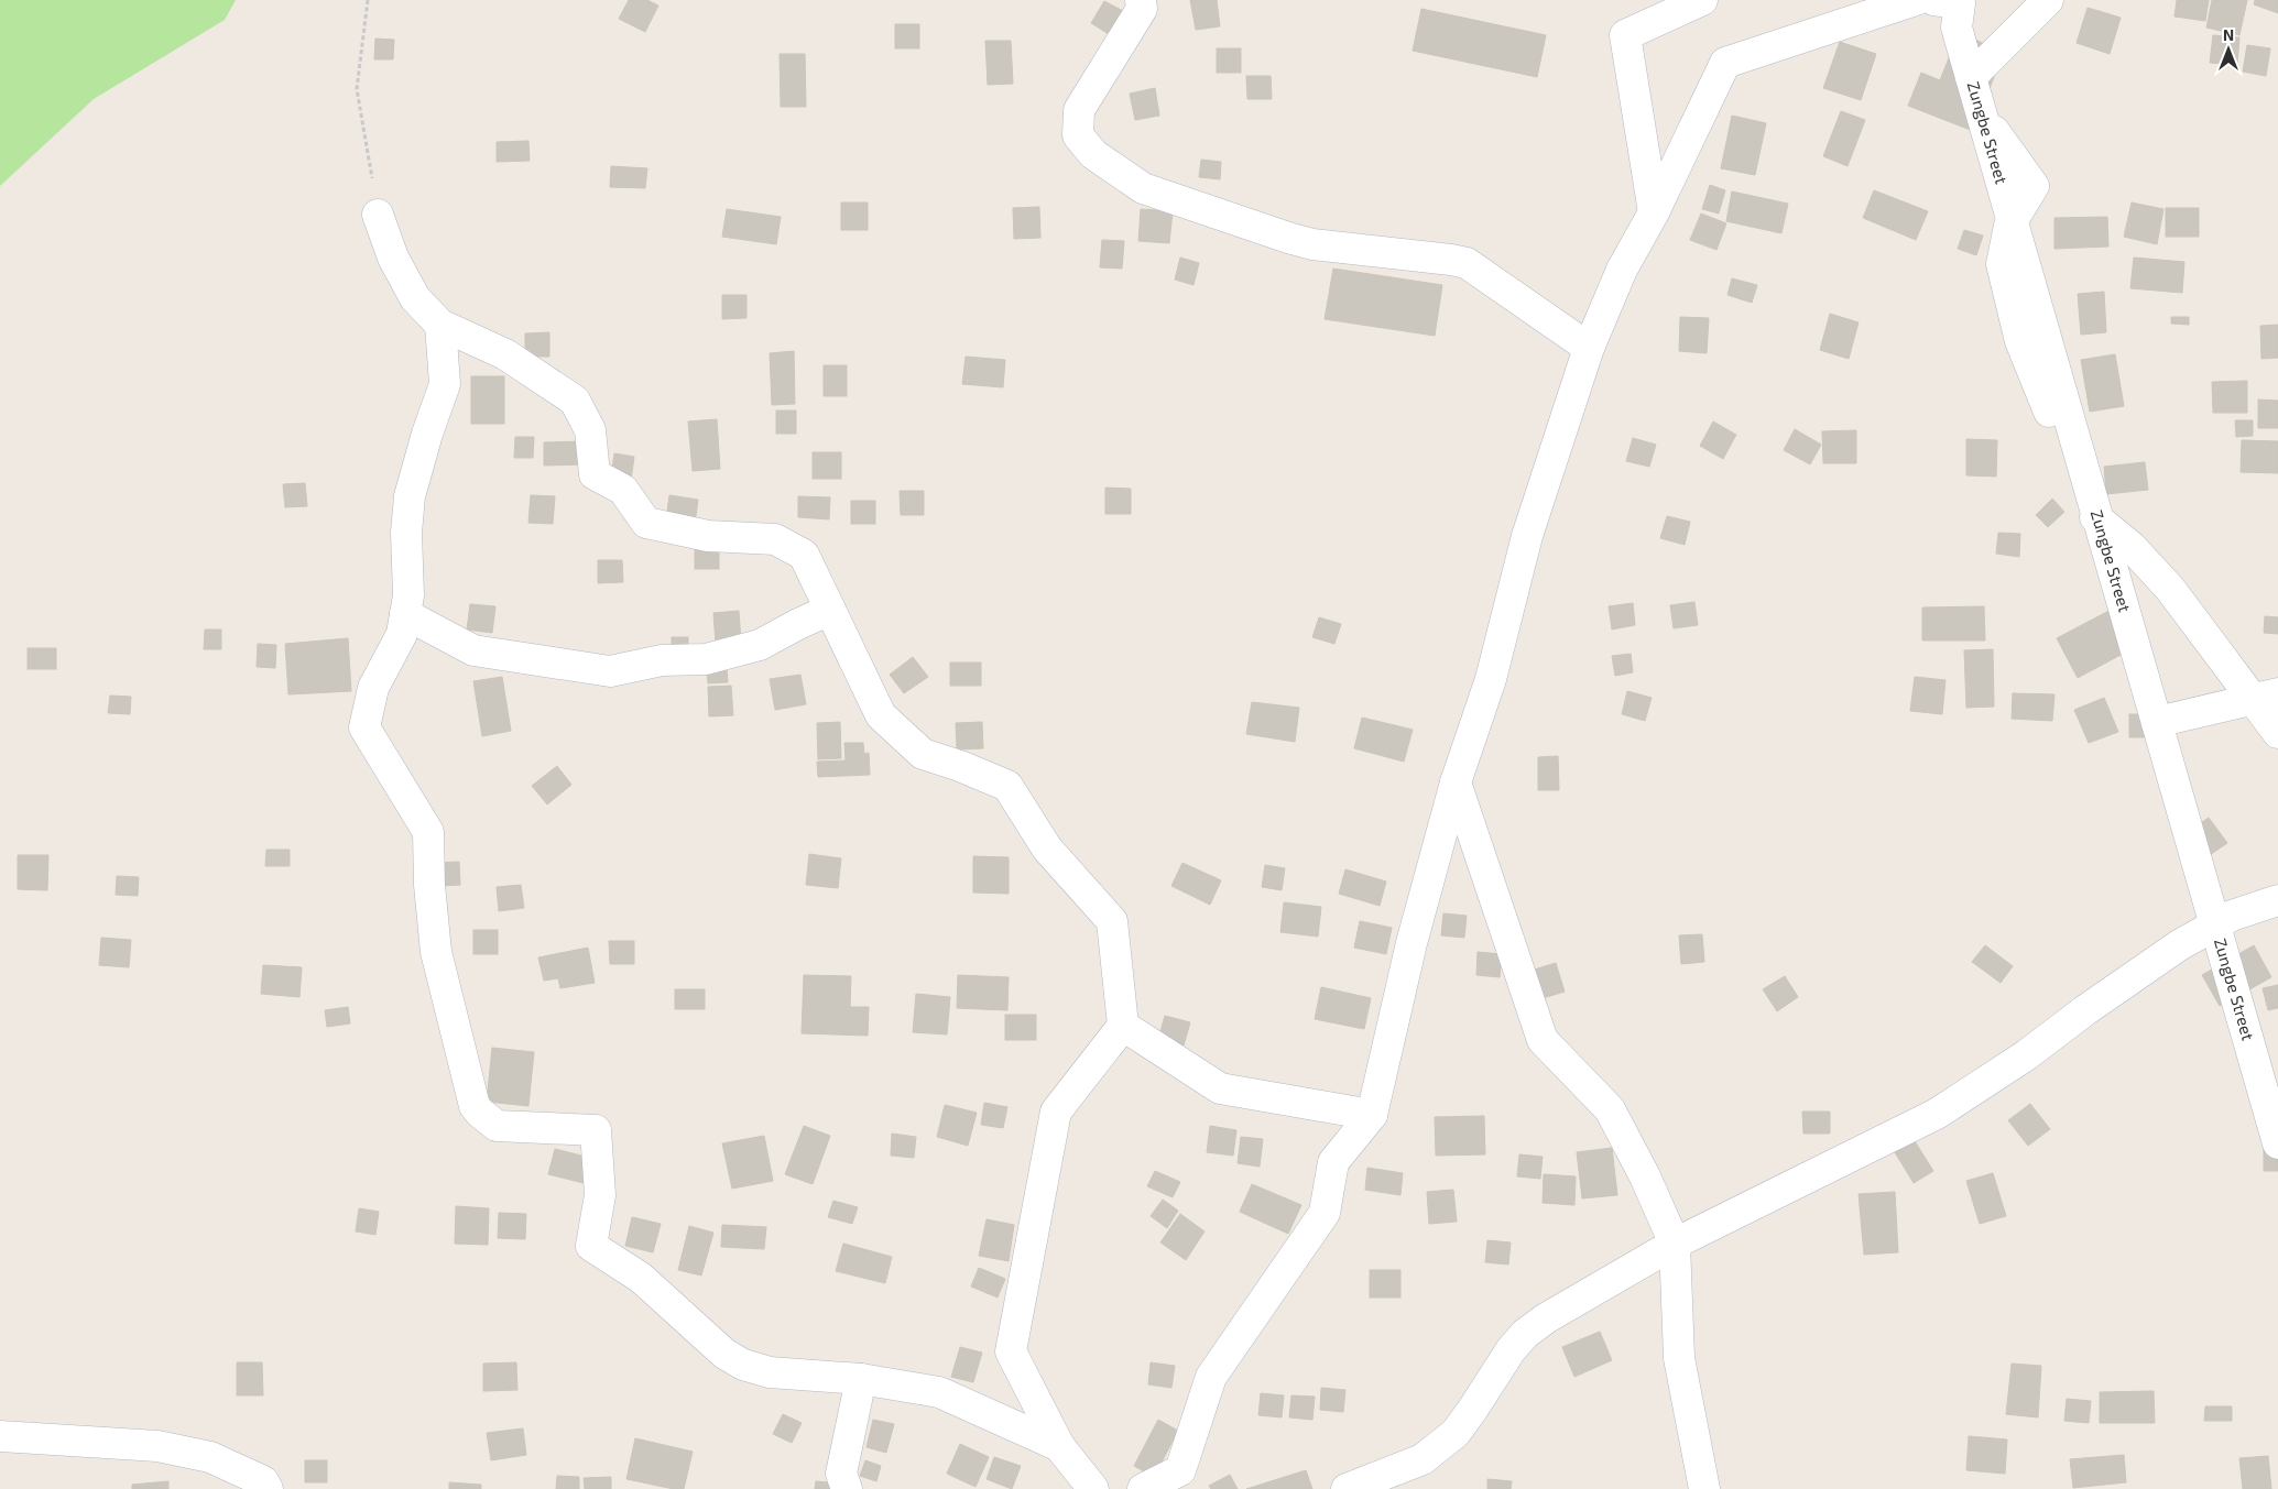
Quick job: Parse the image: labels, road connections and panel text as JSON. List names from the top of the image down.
{
  "streets": {
    "street": ["Zungbe Street"]
  },
  "north": "top"
}
